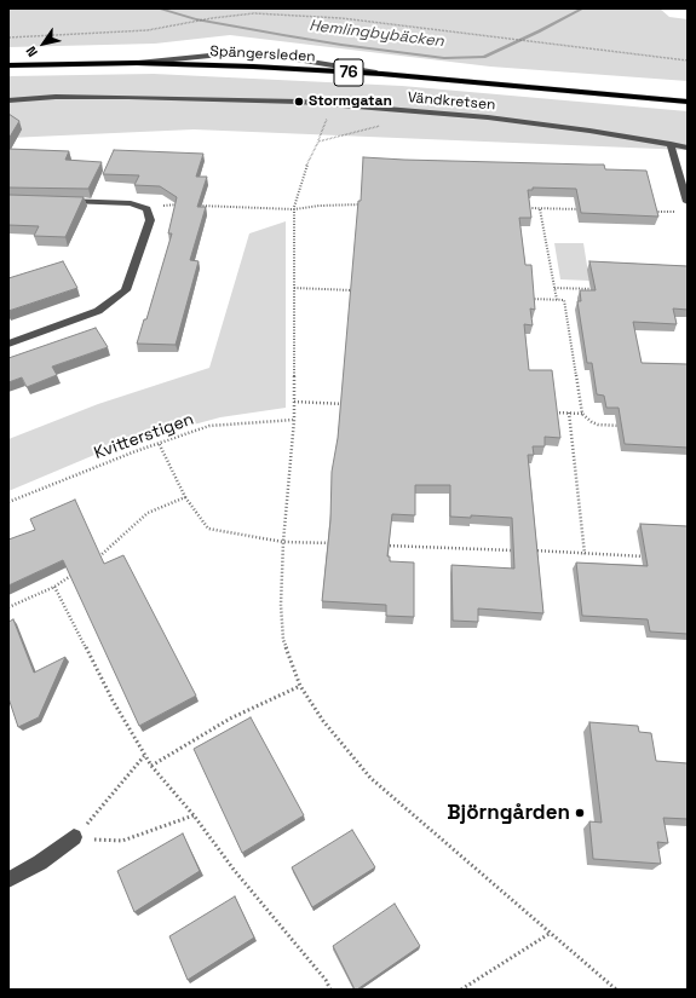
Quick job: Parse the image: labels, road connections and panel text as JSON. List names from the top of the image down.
{
  "streets": {
    "main road": ["Spängersleden", "76"],
    "street": ["Vändkretsen"],
    "path": ["Kvitterstigen"]
  },
  "water": ["Hemlingbybäcken"],
  "places": ["Stormgatan", "Björngården"],
  "north": "bottom left"
}
